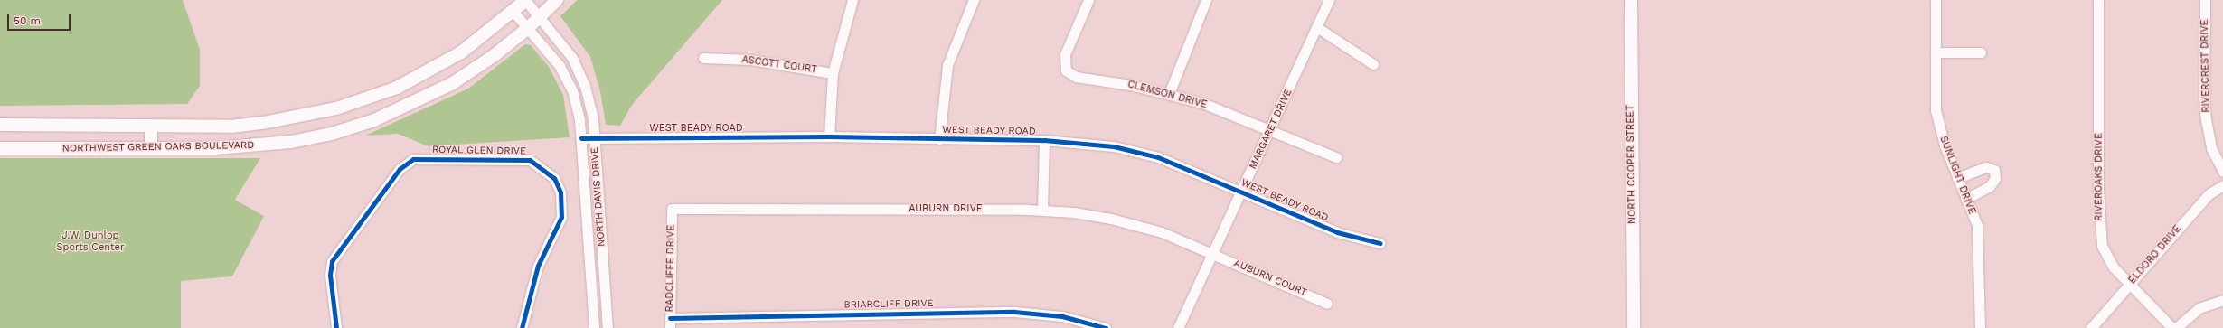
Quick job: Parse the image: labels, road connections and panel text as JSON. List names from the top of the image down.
{
  "streets": {
    "main road": ["NORTHWEST GREEN OAKS BOULEVARD", "NORTH COOPER STREET"],
    "street": [
      "ASCOTT COURT",
      "RIVERCREST DRIVE",
      "CLEMSON DRIVE",
      "WEST BEADY ROAD",
      "MARGARET DRIVE",
      "ROYAL GLEN DRIVE",
      "SUNLIGHT DRIVE",
      "RIVEROAKS DRIVE",
      "NORTH DAVIS DRIVE",
      "AUBURN DRIVE",
      "ELDORO DRIVE",
      "RADCLIFFE DRIVE",
      "AUBURN COURT",
      "BRIARCLIFF DRIVE"
    ]
  },
  "crossings": [
    ["CLEMSON DRIVE", "MARGARET DRIVE"],
    ["WEST BEADY ROAD", "MARGARET DRIVE"],
    ["WEST BEADY ROAD", "NORTH DAVIS DRIVE"],
    ["MARGARET DRIVE", "AUBURN DRIVE"],
    ["MARGARET DRIVE", "AUBURN COURT"],
    ["NORTHWEST GREEN OAKS BOULEVARD", "NORTH DAVIS DRIVE"],
    ["RIVEROAKS DRIVE", "ELDORO DRIVE"],
    ["AUBURN DRIVE", "RADCLIFFE DRIVE"],
    ["AUBURN DRIVE", "AUBURN COURT"],
    ["RADCLIFFE DRIVE", "BRIARCLIFF DRIVE"]
  ],
  "parks": ["J.W. Dunlop Sports Center"],
  "scale_bar": "50 m"
}
